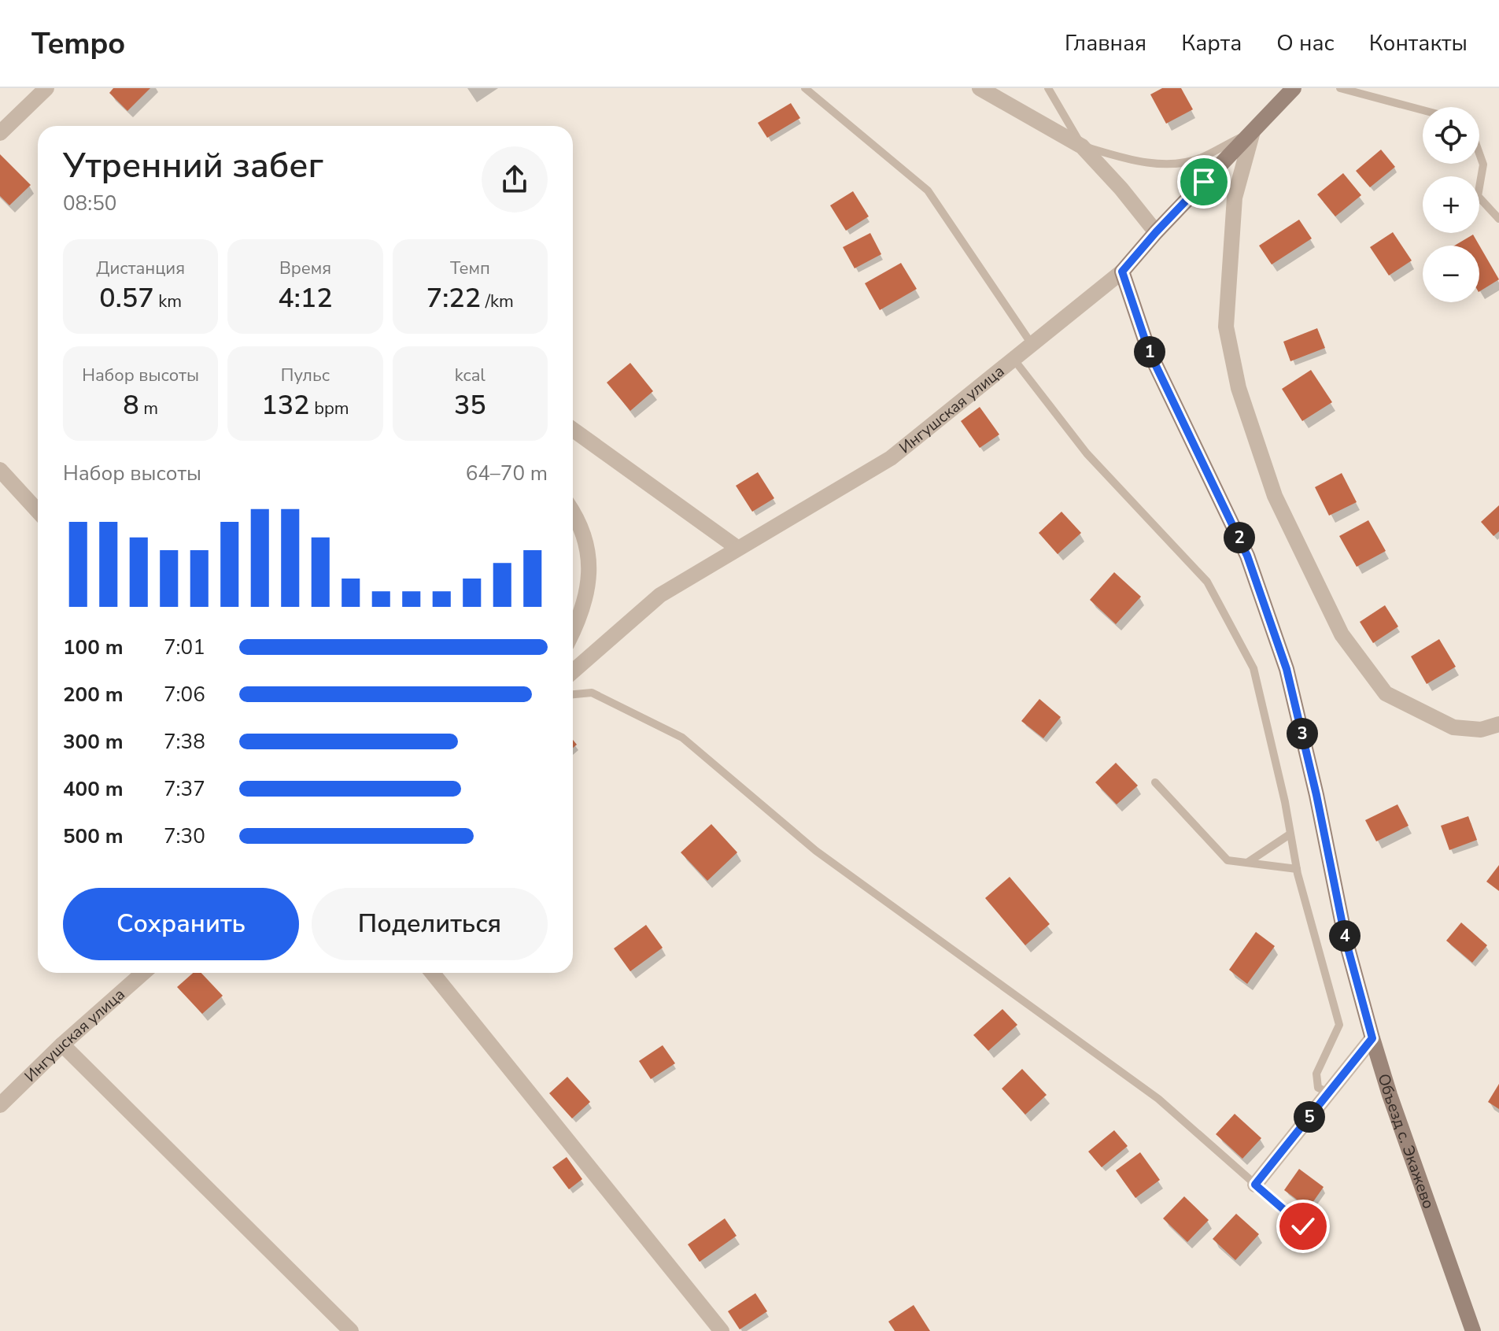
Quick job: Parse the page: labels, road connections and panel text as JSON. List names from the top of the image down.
{
  "streets": {
    "main road": ["Ингушская улица", "Объезд с. Экажево"]
  },
  "crossings": [
    ["Ингушская улица", "Объезд с. Экажево"]
  ],
  "page": {
    "header": "Tempo",
    "nav": [
      "Главная",
      "Карта",
      "О нас",
      "Контакты"
    ],
    "map_buttons": ["+", "−"],
    "heading": ["Утренний забег", "08:50"],
    "stats": [
      ["Дистанция", "0.57 km"],
      ["Время", "4:12"],
      ["Темп", "7:22 /km"],
      ["Набор высоты", "8 m"],
      ["Пульс", "132 bpm"],
      ["kcal", "35"]
    ],
    "pins": [
      "1",
      "2",
      "3",
      "4",
      "5"
    ],
    "chart": ["Набор высоты", "64–70 m"],
    "list": [
      {
        "name": "100 m",
        "note": "7:01"
      },
      {
        "name": "200 m",
        "note": "7:06"
      },
      {
        "name": "300 m",
        "note": "7:38"
      },
      {
        "name": "400 m",
        "note": "7:37"
      },
      {
        "name": "500 m",
        "note": "7:30"
      }
    ],
    "buttons": ["Сохранить", "Поделиться"]
  }
}
